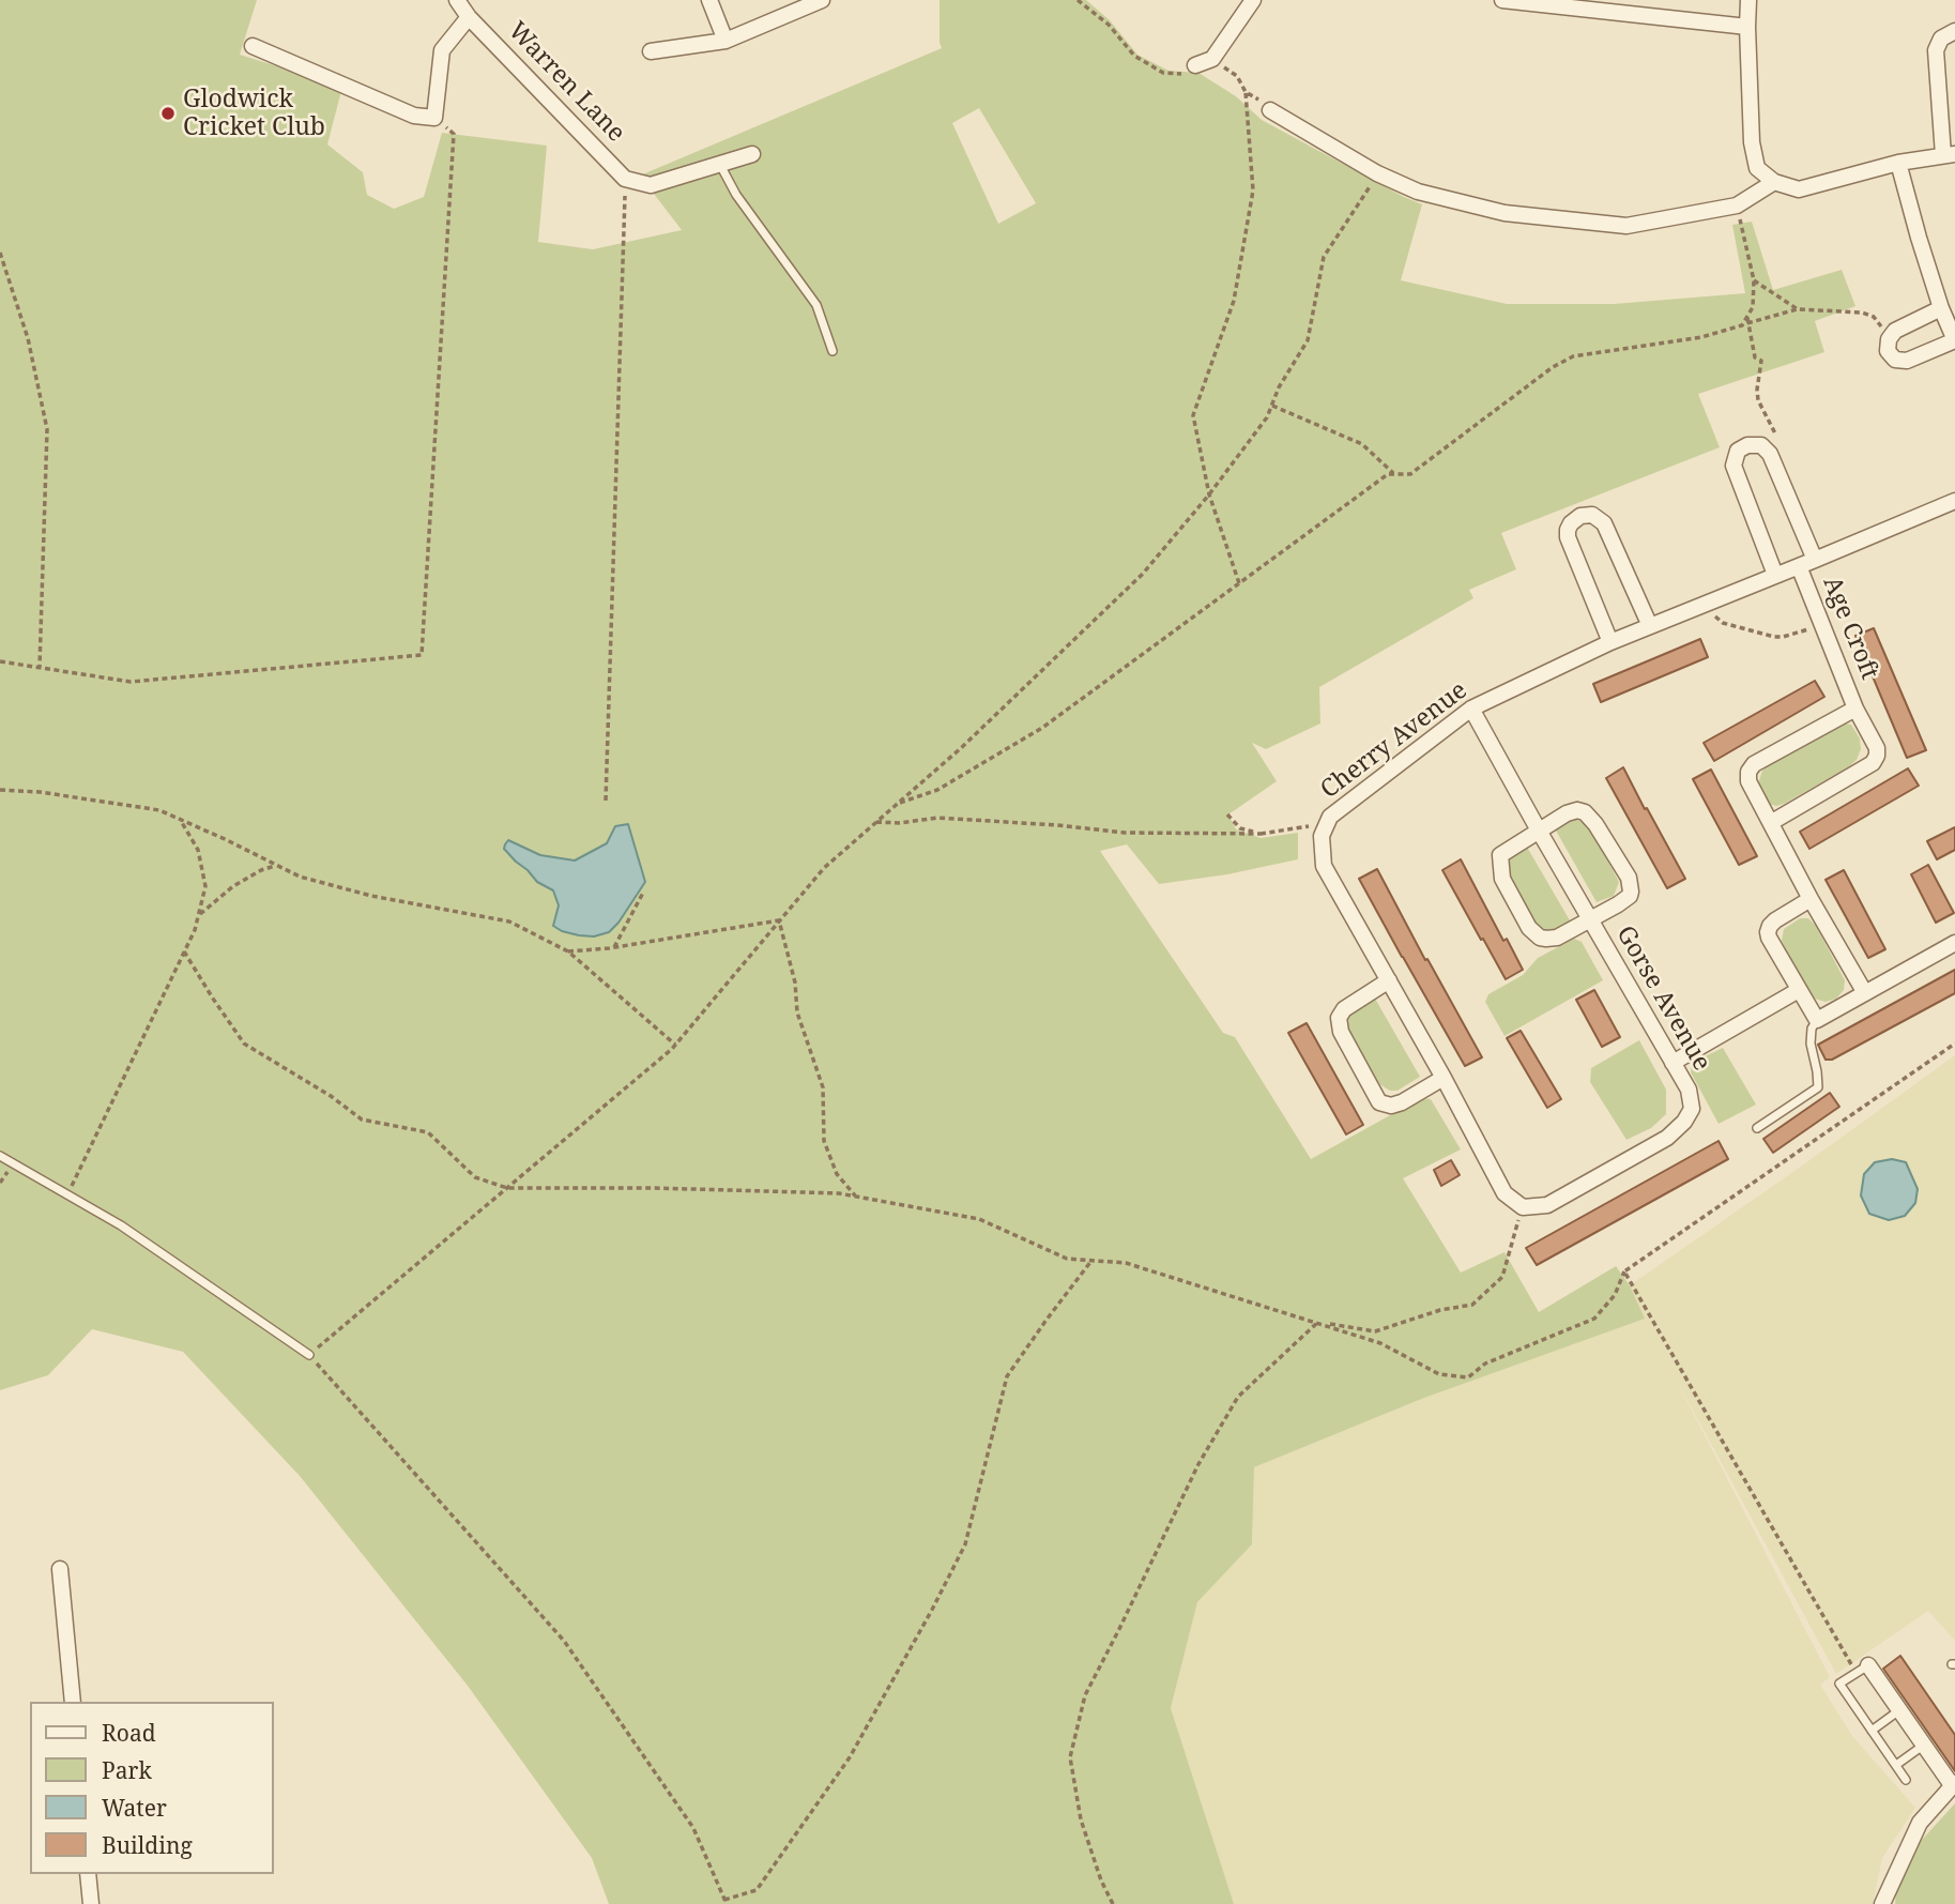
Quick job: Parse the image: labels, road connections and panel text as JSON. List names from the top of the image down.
{
  "streets": {
    "street": [
      "Warren Lane",
      "Age Croft",
      "Cherry Avenue",
      "Gorse Avenue"
    ]
  },
  "crossings": [
    ["Age Croft", "Cherry Avenue"],
    ["Cherry Avenue", "Gorse Avenue"]
  ],
  "places": ["Glodwick Cricket Club"],
  "legend": [
    "Road",
    "Park",
    "Water",
    "Building"
  ]
}
